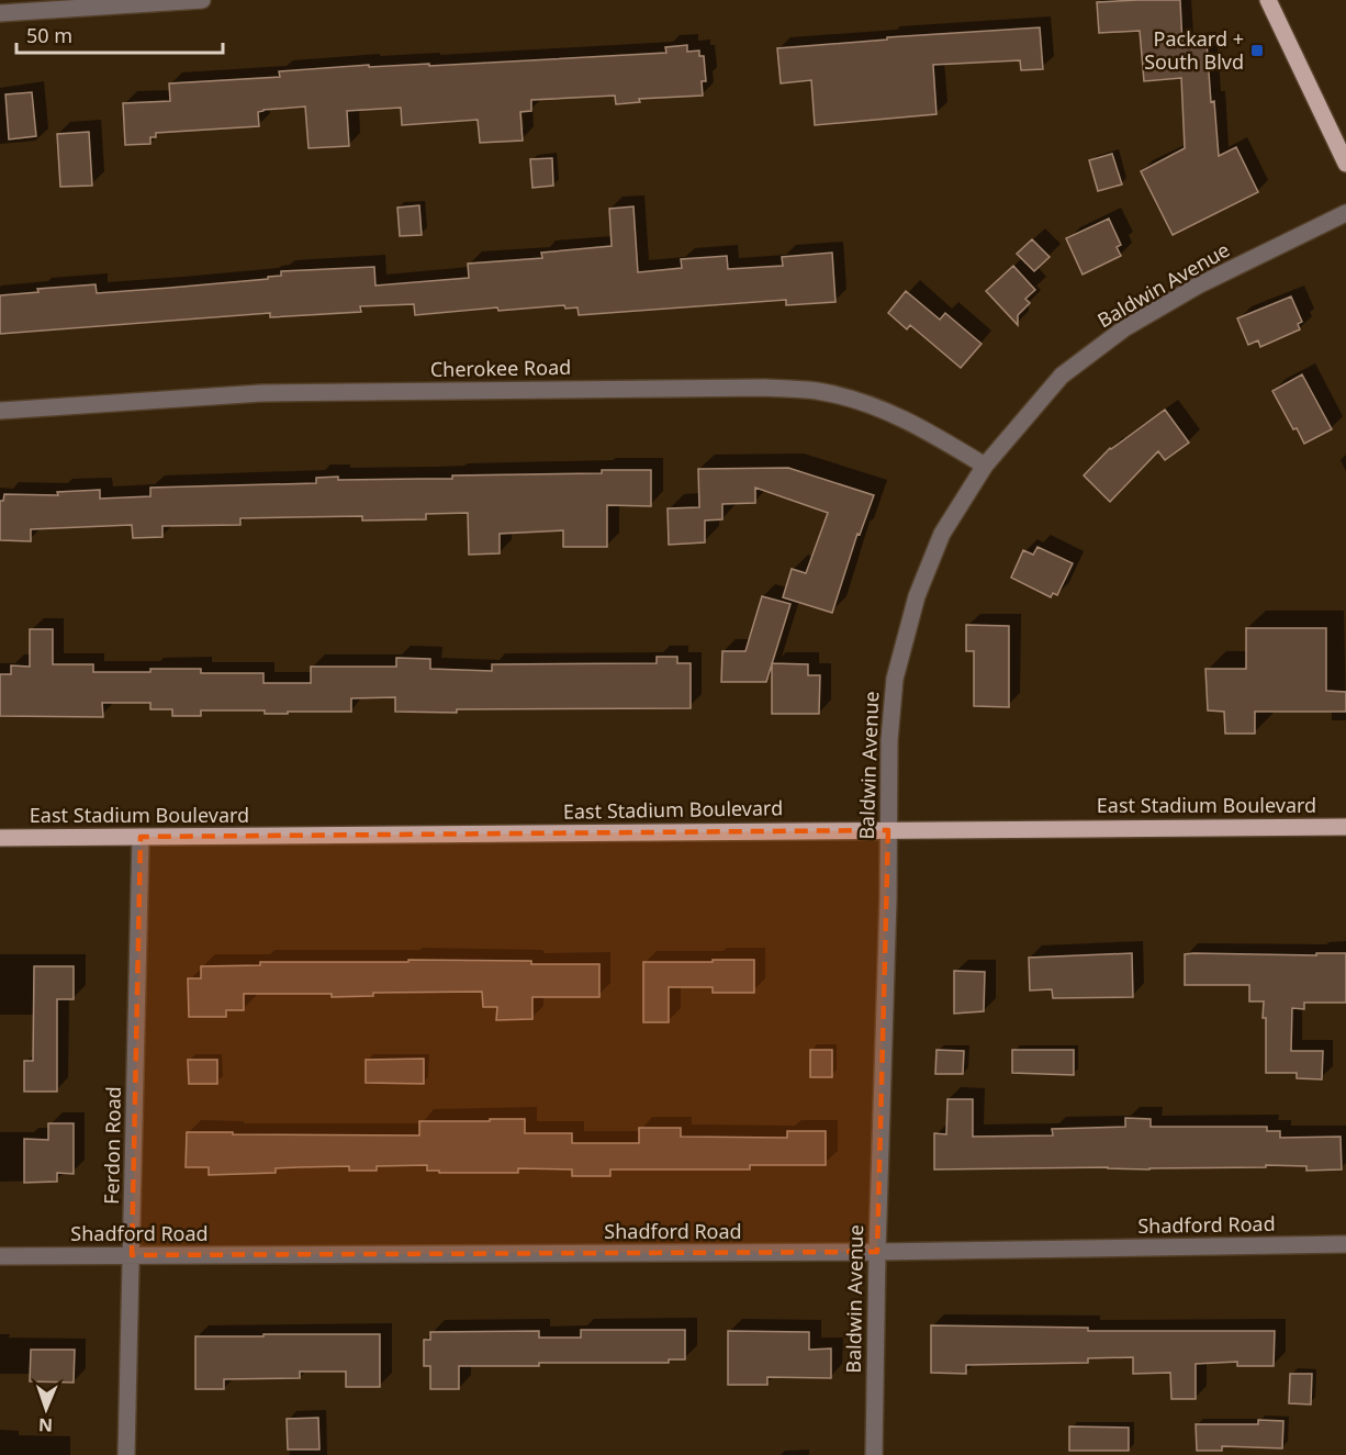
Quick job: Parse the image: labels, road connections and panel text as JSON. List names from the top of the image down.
{
  "streets": {
    "main road": ["East Stadium Boulevard"],
    "street": [
      "Baldwin Avenue",
      "Cherokee Road",
      "Ferdon Road",
      "Shadford Road"
    ]
  },
  "crossings": [
    ["Baldwin Avenue", "Cherokee Road"],
    ["Baldwin Avenue", "East Stadium Boulevard"],
    ["Baldwin Avenue", "Shadford Road"],
    ["East Stadium Boulevard", "Ferdon Road"],
    ["Ferdon Road", "Shadford Road"]
  ],
  "places": {
    "transit": ["Packard + South Blvd"]
  },
  "scale_bar": "50 m",
  "north": "bottom"
}
